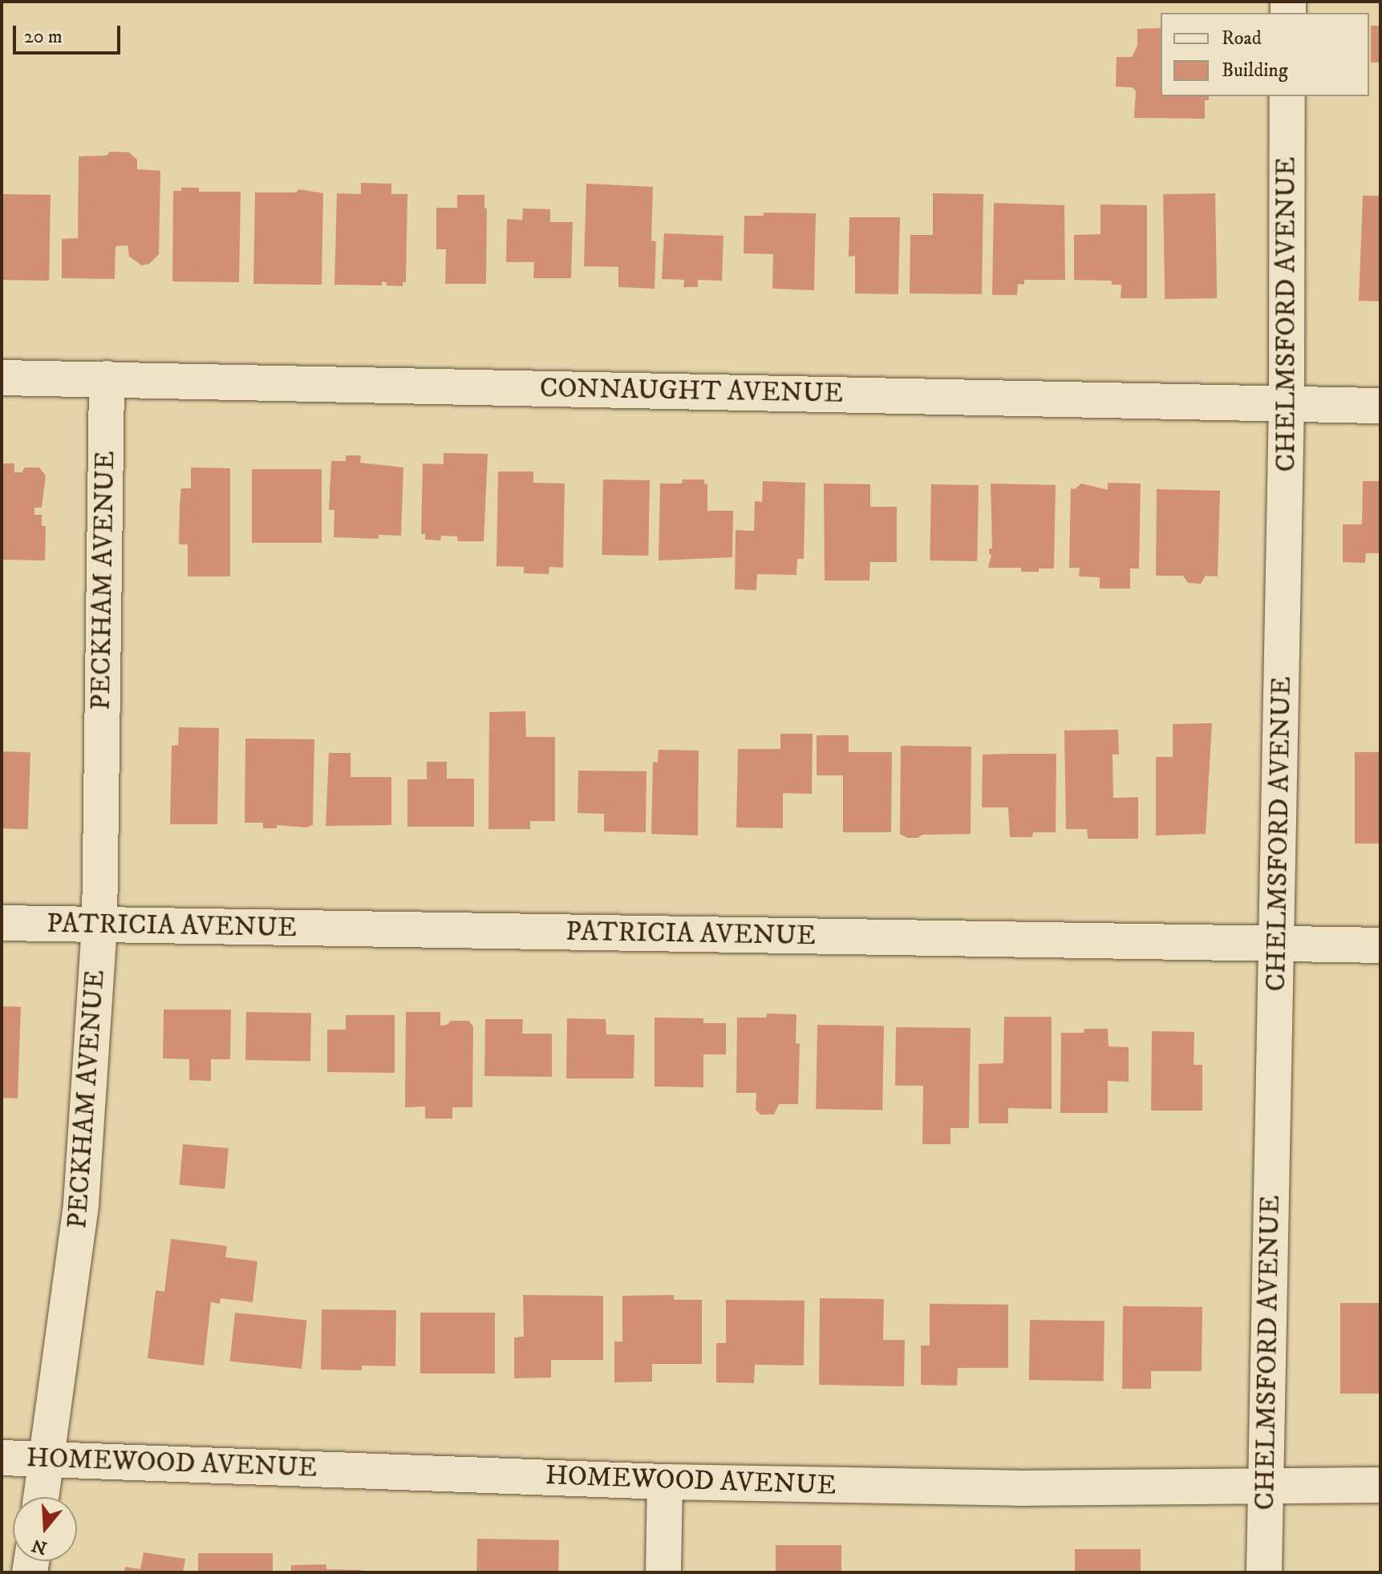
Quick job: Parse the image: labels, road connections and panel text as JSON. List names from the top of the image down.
{
  "streets": {
    "street": [
      "CHELMSFORD AVENUE",
      "CONNAUGHT AVENUE",
      "PECKHAM AVENUE",
      "PATRICIA AVENUE",
      "HOMEWOOD AVENUE"
    ]
  },
  "crossings": [
    ["CHELMSFORD AVENUE", "CONNAUGHT AVENUE"],
    ["CHELMSFORD AVENUE", "PATRICIA AVENUE"],
    ["CHELMSFORD AVENUE", "HOMEWOOD AVENUE"],
    ["CONNAUGHT AVENUE", "PECKHAM AVENUE"],
    ["PECKHAM AVENUE", "PATRICIA AVENUE"],
    ["PECKHAM AVENUE", "HOMEWOOD AVENUE"]
  ],
  "legend": ["Road", "Building"],
  "scale_bar": "20 m",
  "north": "bottom"
}
